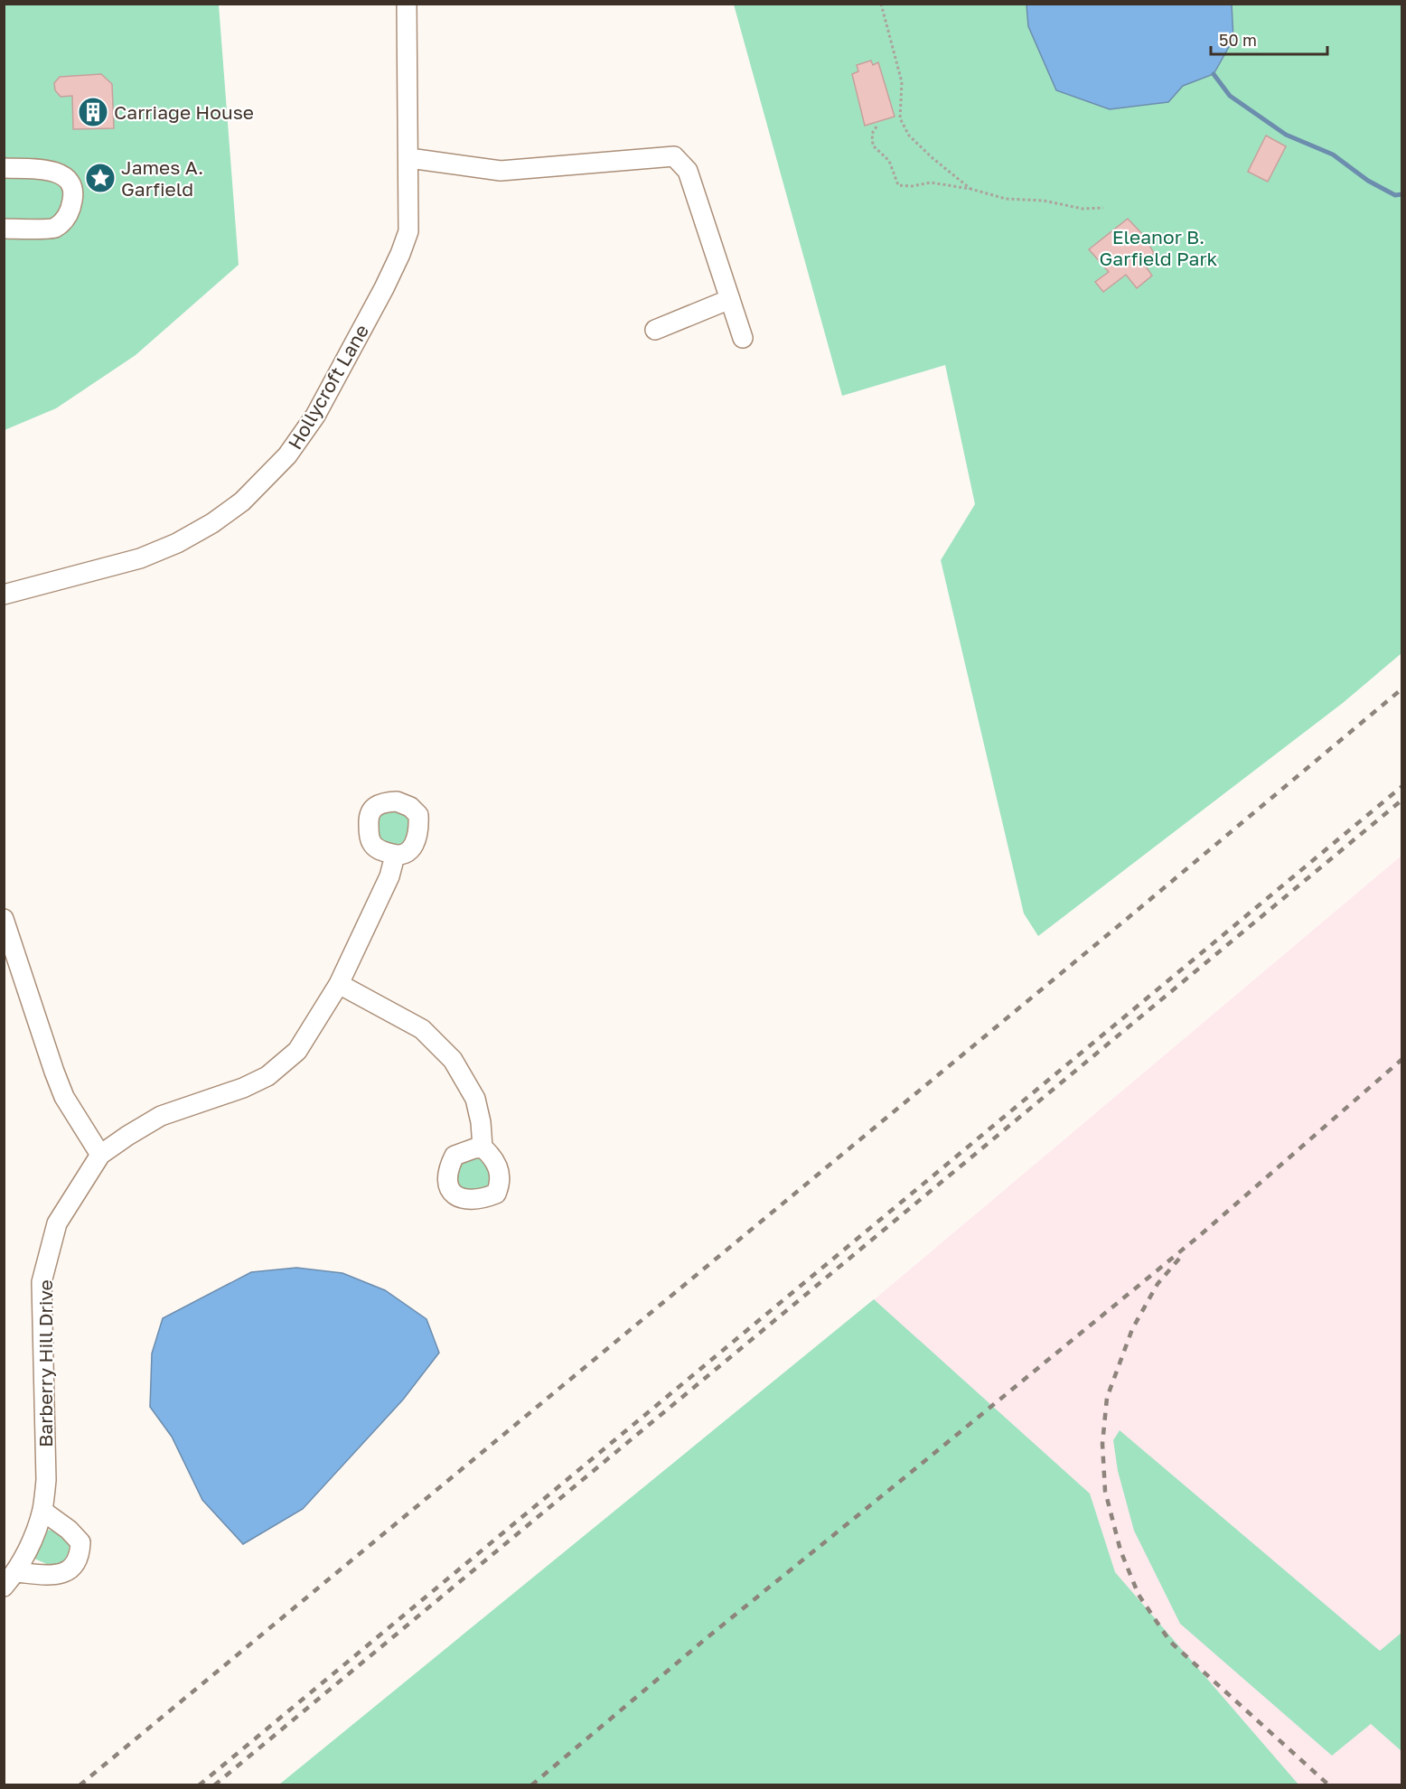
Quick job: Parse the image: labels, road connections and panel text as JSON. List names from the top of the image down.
{
  "streets": {
    "street": ["Hollycroft Lane", "Barberry Hill Drive"]
  },
  "parks": ["Eleanor B. Garfield Park"],
  "places": {
    "building": ["Carriage House"],
    "place": ["James A. Garfield"]
  },
  "scale_bar": "50 m"
}
